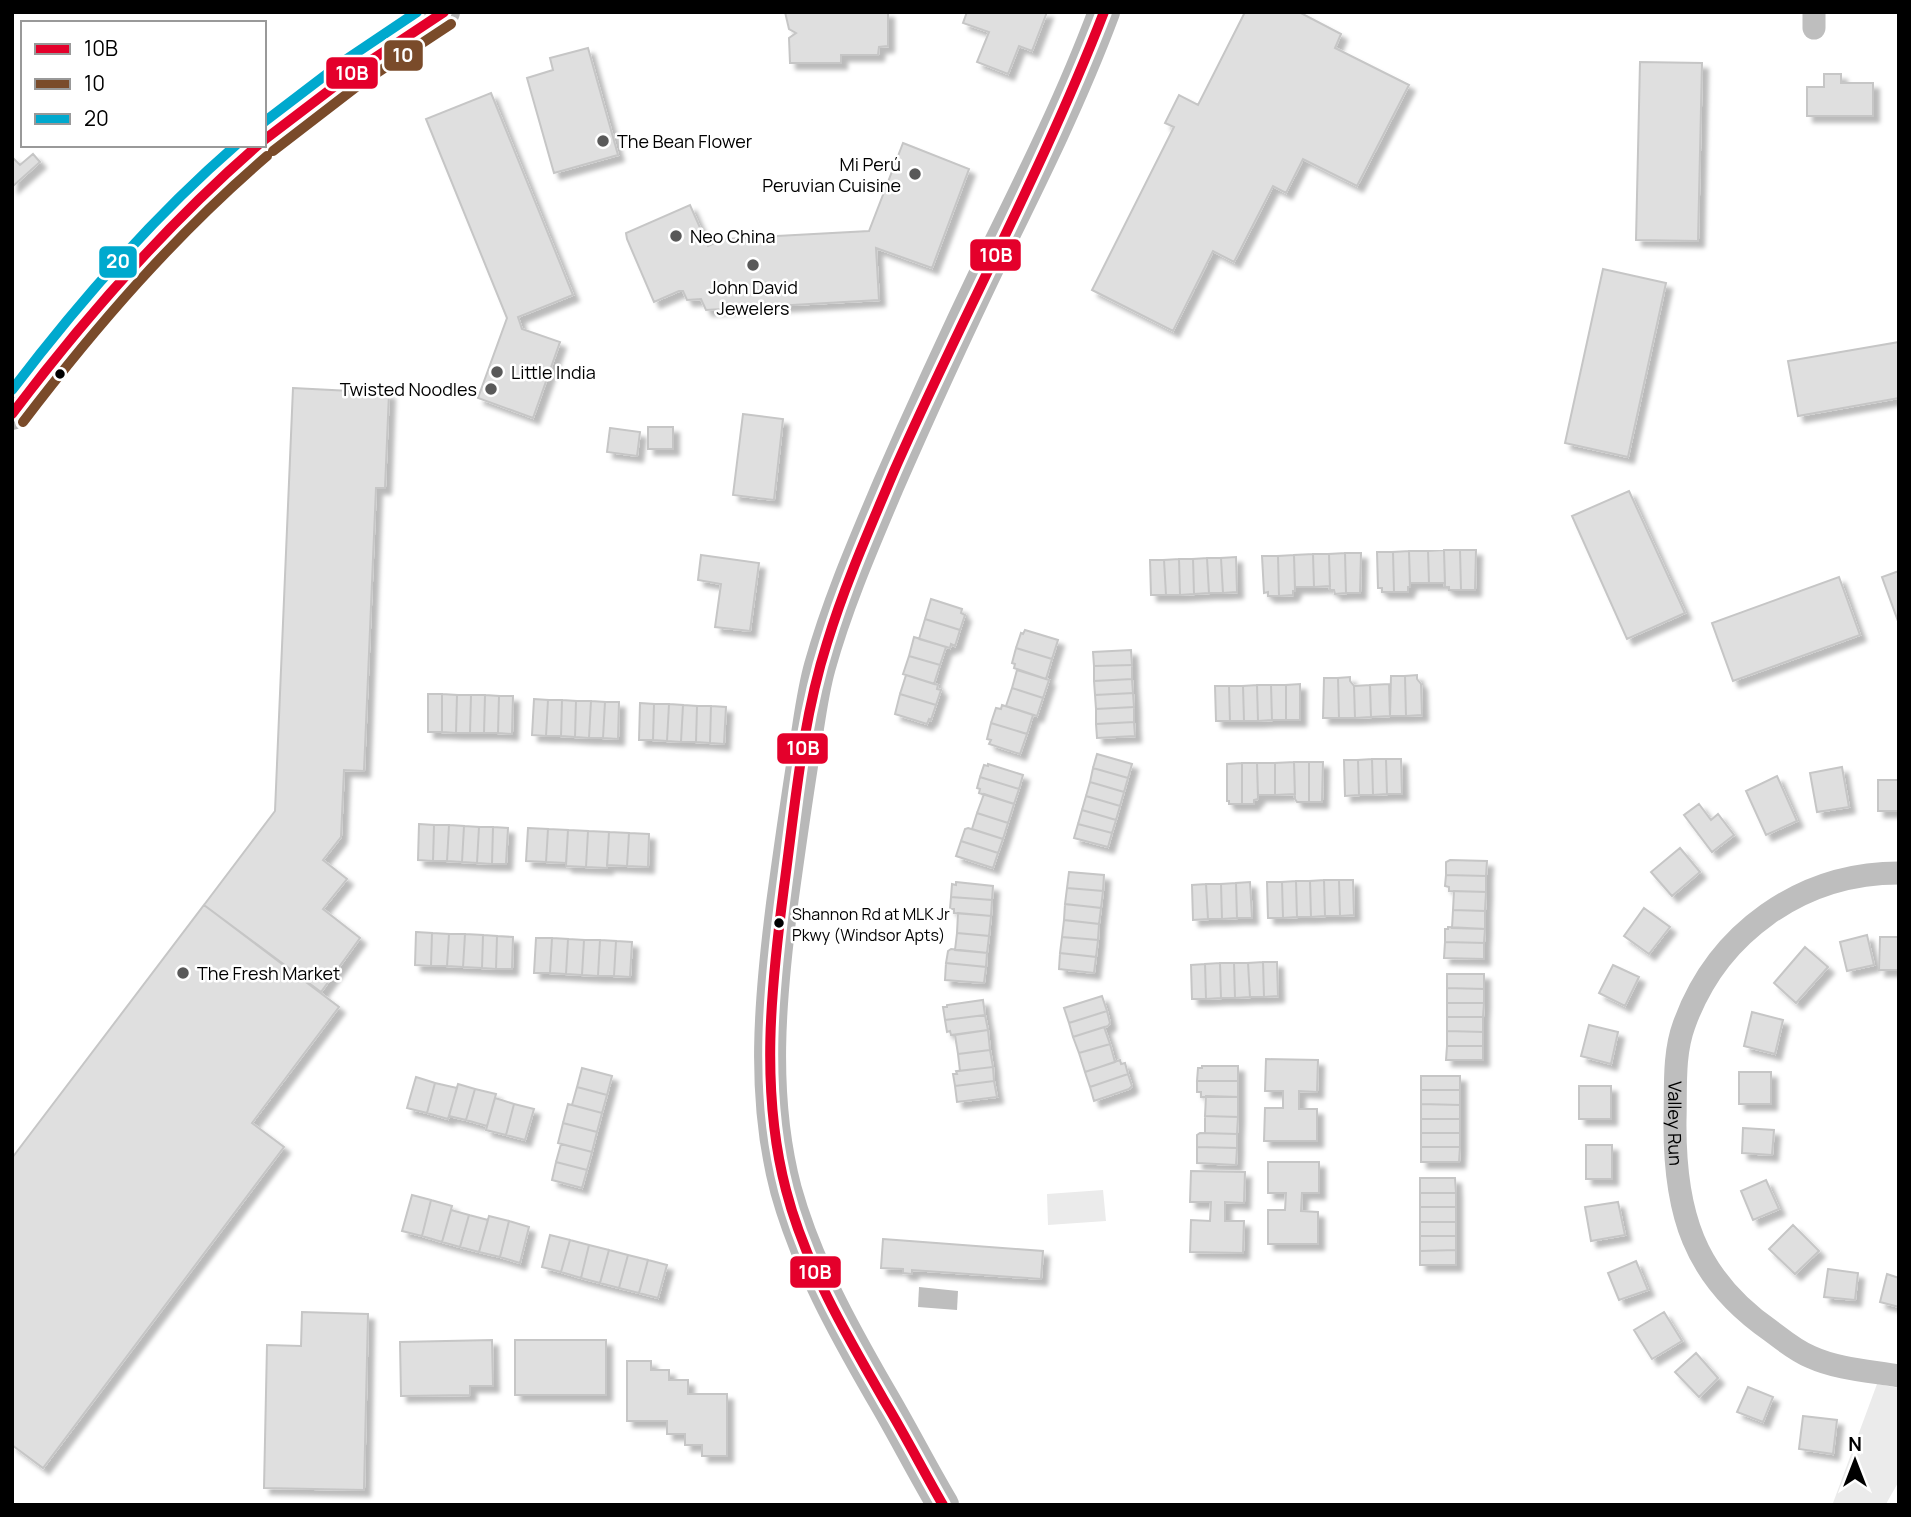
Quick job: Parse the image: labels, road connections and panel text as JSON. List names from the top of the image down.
{
  "streets": {
    "street": ["Valley Run"]
  },
  "places": [
    "The Bean Flower",
    "Mi Perú Peruvian Cuisine",
    "Neo China",
    "John David Jewelers",
    "Little India",
    "Twisted Noodles",
    "Shannon Rd at MLK Jr Pkwy (Windsor Apts)",
    "The Fresh Market"
  ],
  "lines": ["transit line 10B", "transit line 20", "transit line 10"],
  "legend": ["10B", "10", "20"],
  "north": "top"
}
